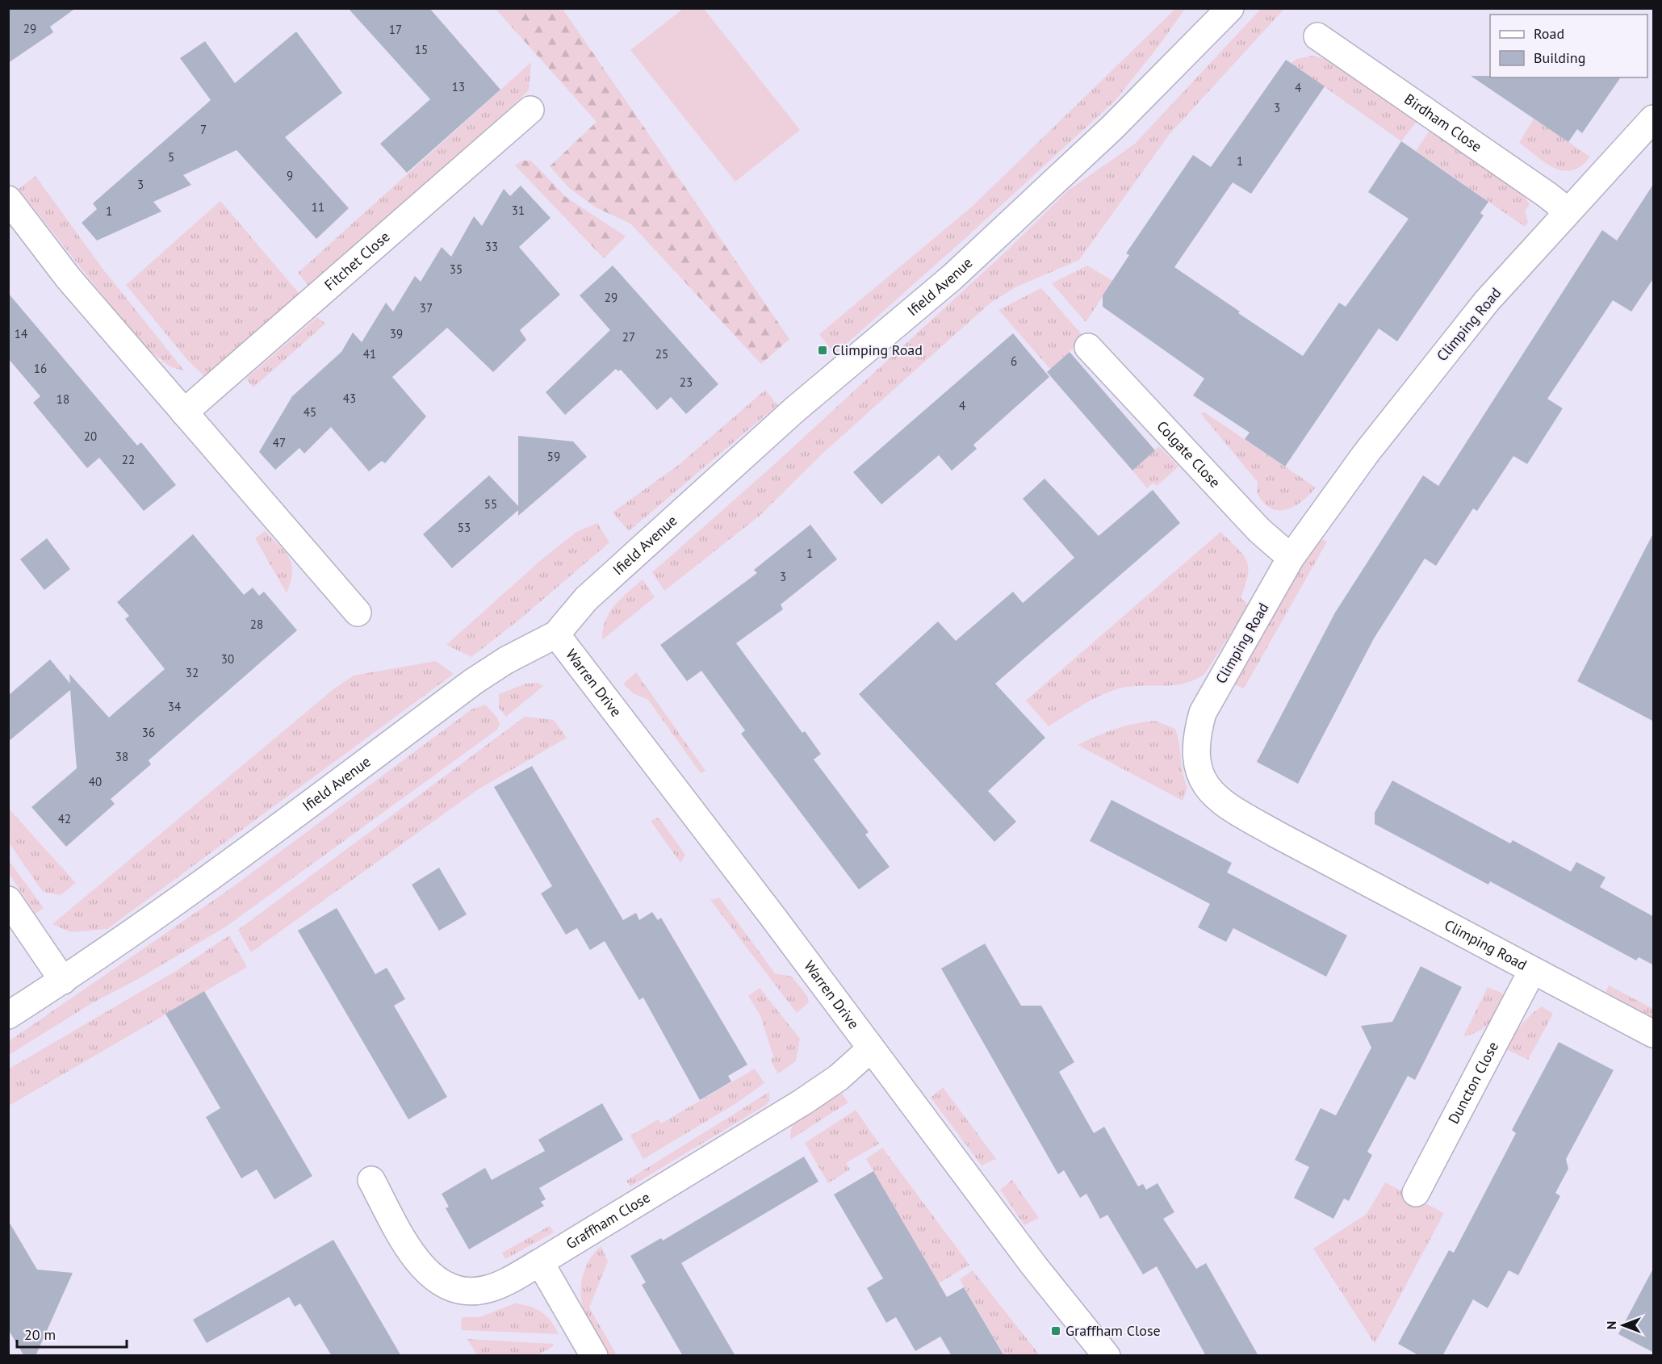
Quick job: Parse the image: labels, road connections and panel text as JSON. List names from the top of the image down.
{
  "streets": {
    "street": [
      "Birdham Close",
      "Fitchet Close",
      "Ifield Avenue",
      "Climping Road",
      "Colgate Close",
      "Warren Drive",
      "Duncton Close",
      "Graffham Close"
    ]
  },
  "crossings": [
    ["Birdham Close", "Climping Road"],
    ["Ifield Avenue", "Warren Drive"],
    ["Climping Road", "Colgate Close"],
    ["Climping Road", "Duncton Close"],
    ["Warren Drive", "Graffham Close"]
  ],
  "places": {
    "transit": ["Climping Road", "Graffham Close"]
  },
  "house_numbers": [
    "29",
    "17",
    "15",
    "13",
    "4",
    "3",
    "7",
    "5",
    "1",
    "9",
    "3",
    "11",
    "31",
    "1",
    "33",
    "35",
    "29",
    "37",
    "14",
    "39",
    "27",
    "41",
    "25",
    "6",
    "16",
    "23",
    "43",
    "18",
    "4",
    "45",
    "20",
    "47",
    "59",
    "22",
    "55",
    "53",
    "1",
    "3",
    "28",
    "30",
    "32",
    "34",
    "36",
    "38",
    "40",
    "42"
  ],
  "legend": ["Road", "Building"],
  "scale_bar": "20 m",
  "north": "left"
}
